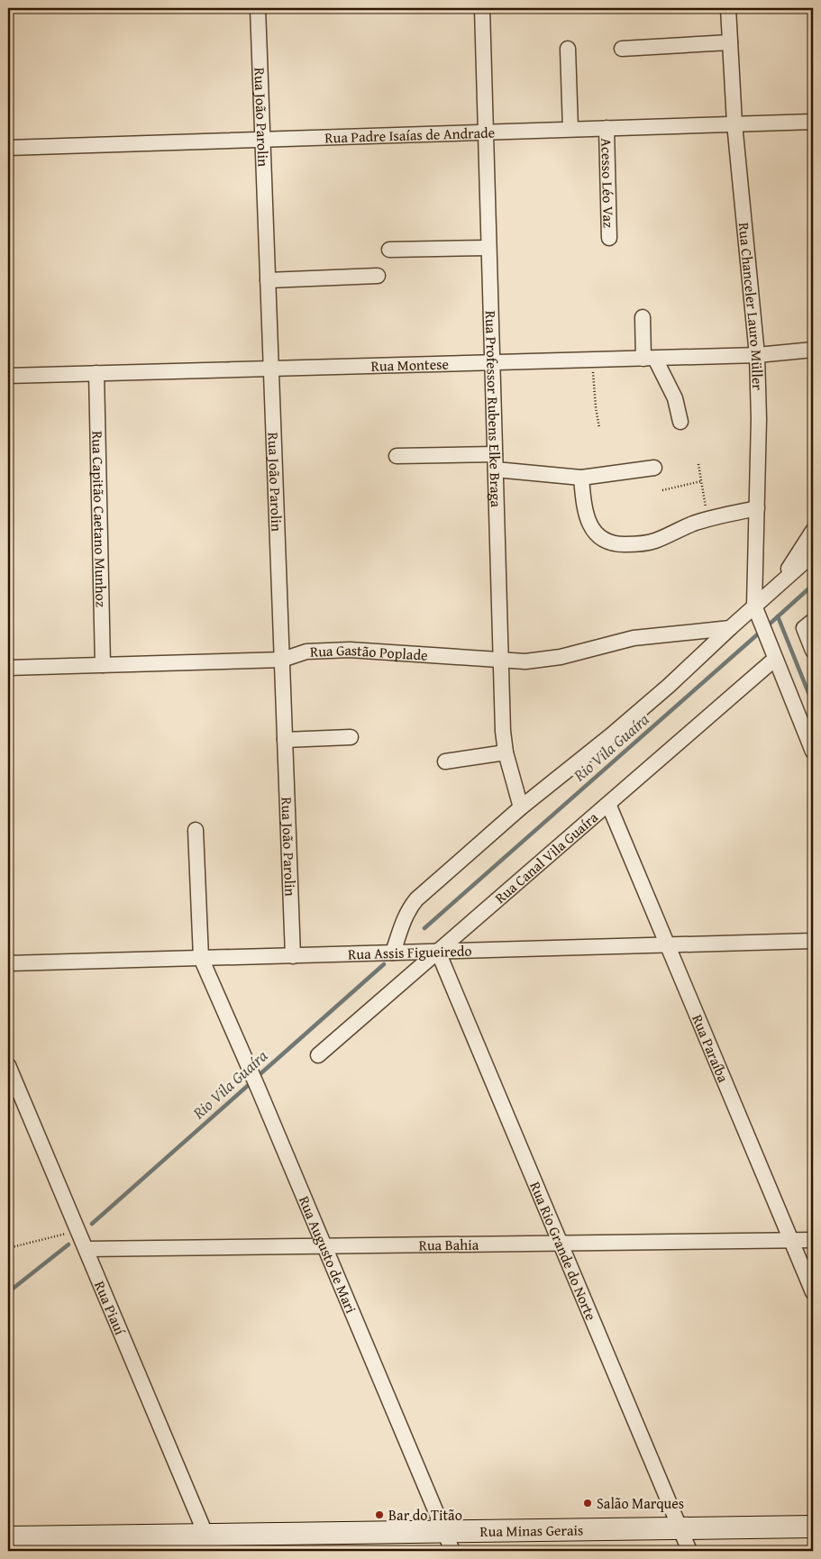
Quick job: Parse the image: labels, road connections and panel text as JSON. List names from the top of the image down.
{
  "streets": {
    "street": [
      "Rua João Parolin",
      "Rua Padre Isaías de Andrade",
      "Acesso Léo Vaz",
      "Rua Chanceler Lauro Müller",
      "Rua Montese",
      "Rua Professor Rubens Elke Braga",
      "Rua Capitão Caetano Munhoz",
      "Rua Gastão Poplade",
      "Rua Canal Vila Guaíra",
      "Rua Assis Figueiredo",
      "Rua Paraíba",
      "Rua Bahia",
      "Rua Rio Grande do Norte",
      "Rua Augusto de Mari",
      "Rua Piauí",
      "Rua Minas Gerais"
    ]
  },
  "crossings": [
    ["Rua João Parolin", "Rua Padre Isaías de Andrade"],
    ["Rua João Parolin", "Rua Montese"],
    ["Rua João Parolin", "Rua Gastão Poplade"],
    ["Rua João Parolin", "Rua Assis Figueiredo"],
    ["Rua Padre Isaías de Andrade", "Acesso Léo Vaz"],
    ["Rua Padre Isaías de Andrade", "Rua Chanceler Lauro Müller"],
    ["Rua Padre Isaías de Andrade", "Rua Professor Rubens Elke Braga"],
    ["Rua Chanceler Lauro Müller", "Rua Montese"],
    ["Rua Chanceler Lauro Müller", "Rua Canal Vila Guaíra"],
    ["Rua Montese", "Rua Professor Rubens Elke Braga"],
    ["Rua Montese", "Rua Capitão Caetano Munhoz"],
    ["Rua Professor Rubens Elke Braga", "Rua Gastão Poplade"],
    ["Rua Capitão Caetano Munhoz", "Rua Gastão Poplade"],
    ["Rua Canal Vila Guaíra", "Rua Assis Figueiredo"],
    ["Rua Canal Vila Guaíra", "Rua Paraíba"],
    ["Rua Canal Vila Guaíra", "Rua Rio Grande do Norte"],
    ["Rua Assis Figueiredo", "Rua Paraíba"],
    ["Rua Assis Figueiredo", "Rua Rio Grande do Norte"],
    ["Rua Assis Figueiredo", "Rua Augusto de Mari"],
    ["Rua Paraíba", "Rua Bahia"],
    ["Rua Bahia", "Rua Rio Grande do Norte"],
    ["Rua Bahia", "Rua Augusto de Mari"],
    ["Rua Bahia", "Rua Piauí"],
    ["Rua Rio Grande do Norte", "Rua Minas Gerais"],
    ["Rua Augusto de Mari", "Rua Minas Gerais"],
    ["Rua Piauí", "Rua Minas Gerais"]
  ],
  "water": ["Rio Vila Guaíra"],
  "places": ["Salão Marques", "Bar do Titão"]
}
